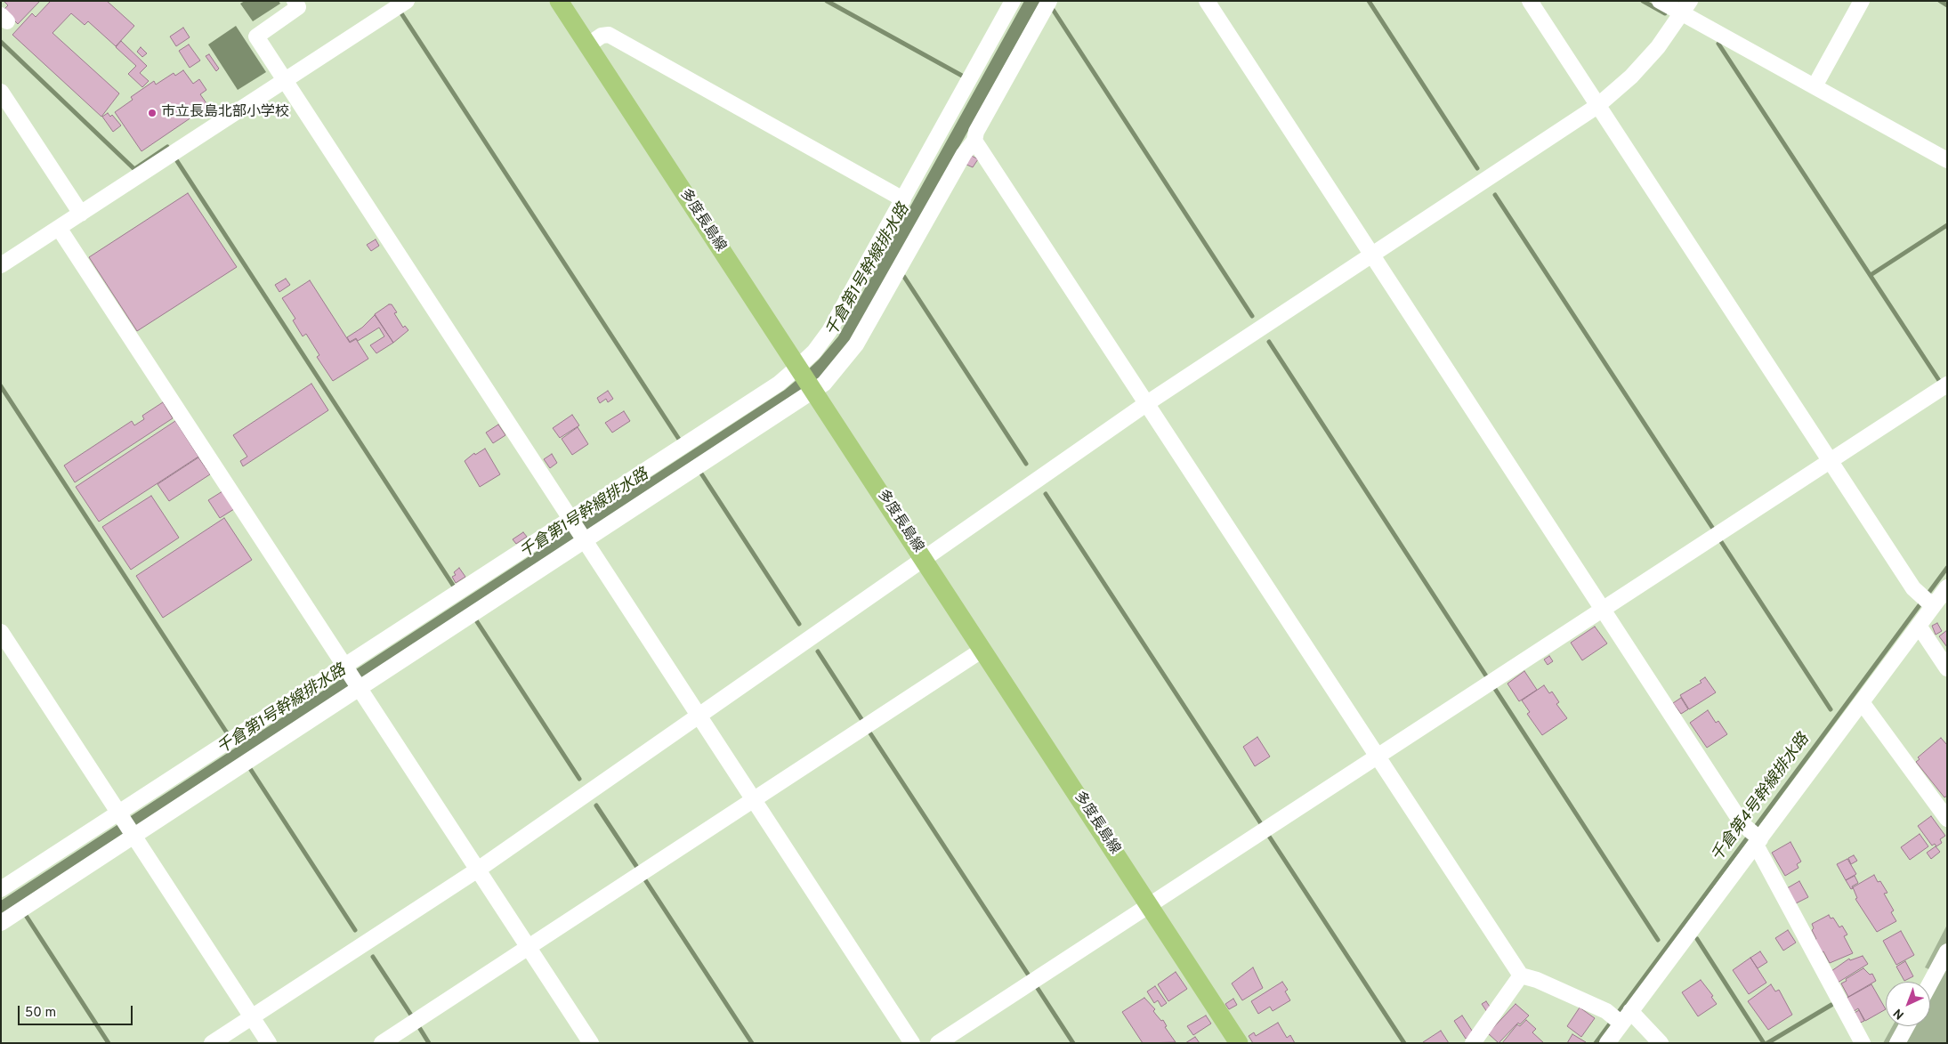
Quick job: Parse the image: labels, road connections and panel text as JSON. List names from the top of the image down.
{
  "streets": {
    "main road": ["多度長島線"]
  },
  "water": ["千倉第1号幹線排水路", "千倉第4号幹線排水路"],
  "places": ["市立長島北部小学校"],
  "scale_bar": "50 m",
  "north": "bottom left"
}
